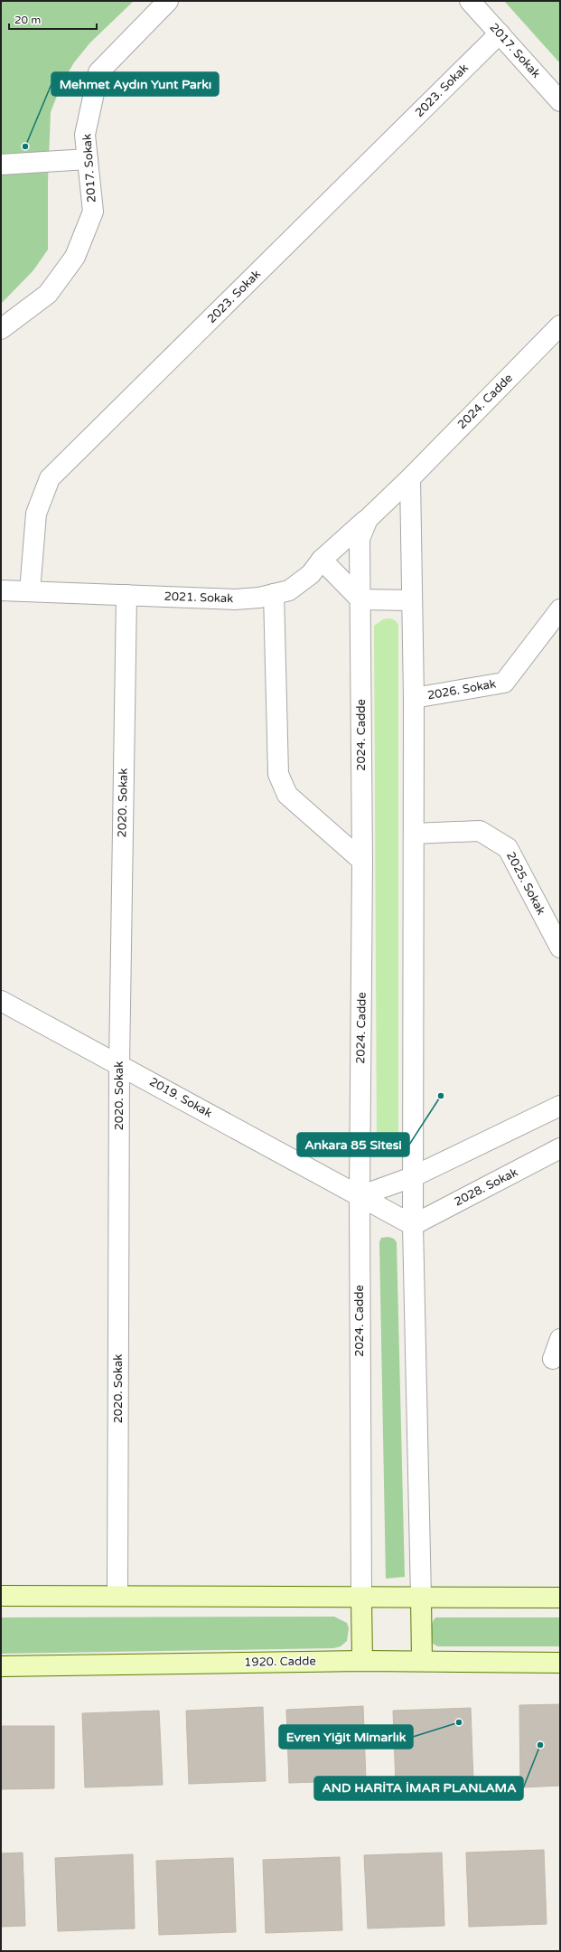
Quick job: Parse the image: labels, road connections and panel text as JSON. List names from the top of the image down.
{
  "streets": {
    "main road": ["1920. Cadde"],
    "street": [
      "2017. Sokak",
      "2023. Sokak",
      "2024. Cadde",
      "2021. Sokak",
      "2026. Sokak",
      "2020. Sokak",
      "2025. Sokak",
      "2019. Sokak",
      "2028. Sokak"
    ]
  },
  "crossings": [
    ["2017. Sokak", "2023. Sokak"],
    ["2023. Sokak", "2021. Sokak"],
    ["2024. Cadde", "2021. Sokak"],
    ["2024. Cadde", "2019. Sokak"],
    ["2021. Sokak", "2020. Sokak"],
    ["2020. Sokak", "2019. Sokak"],
    ["2019. Sokak", "2028. Sokak"]
  ],
  "places": [
    "Mehmet Aydın Yunt Parkı",
    "Ankara 85 Sitesi",
    "Evren Yiğit Mimarlık",
    "AND HARİTA İMAR PLANLAMA"
  ],
  "scale_bar": "20 m"
}
